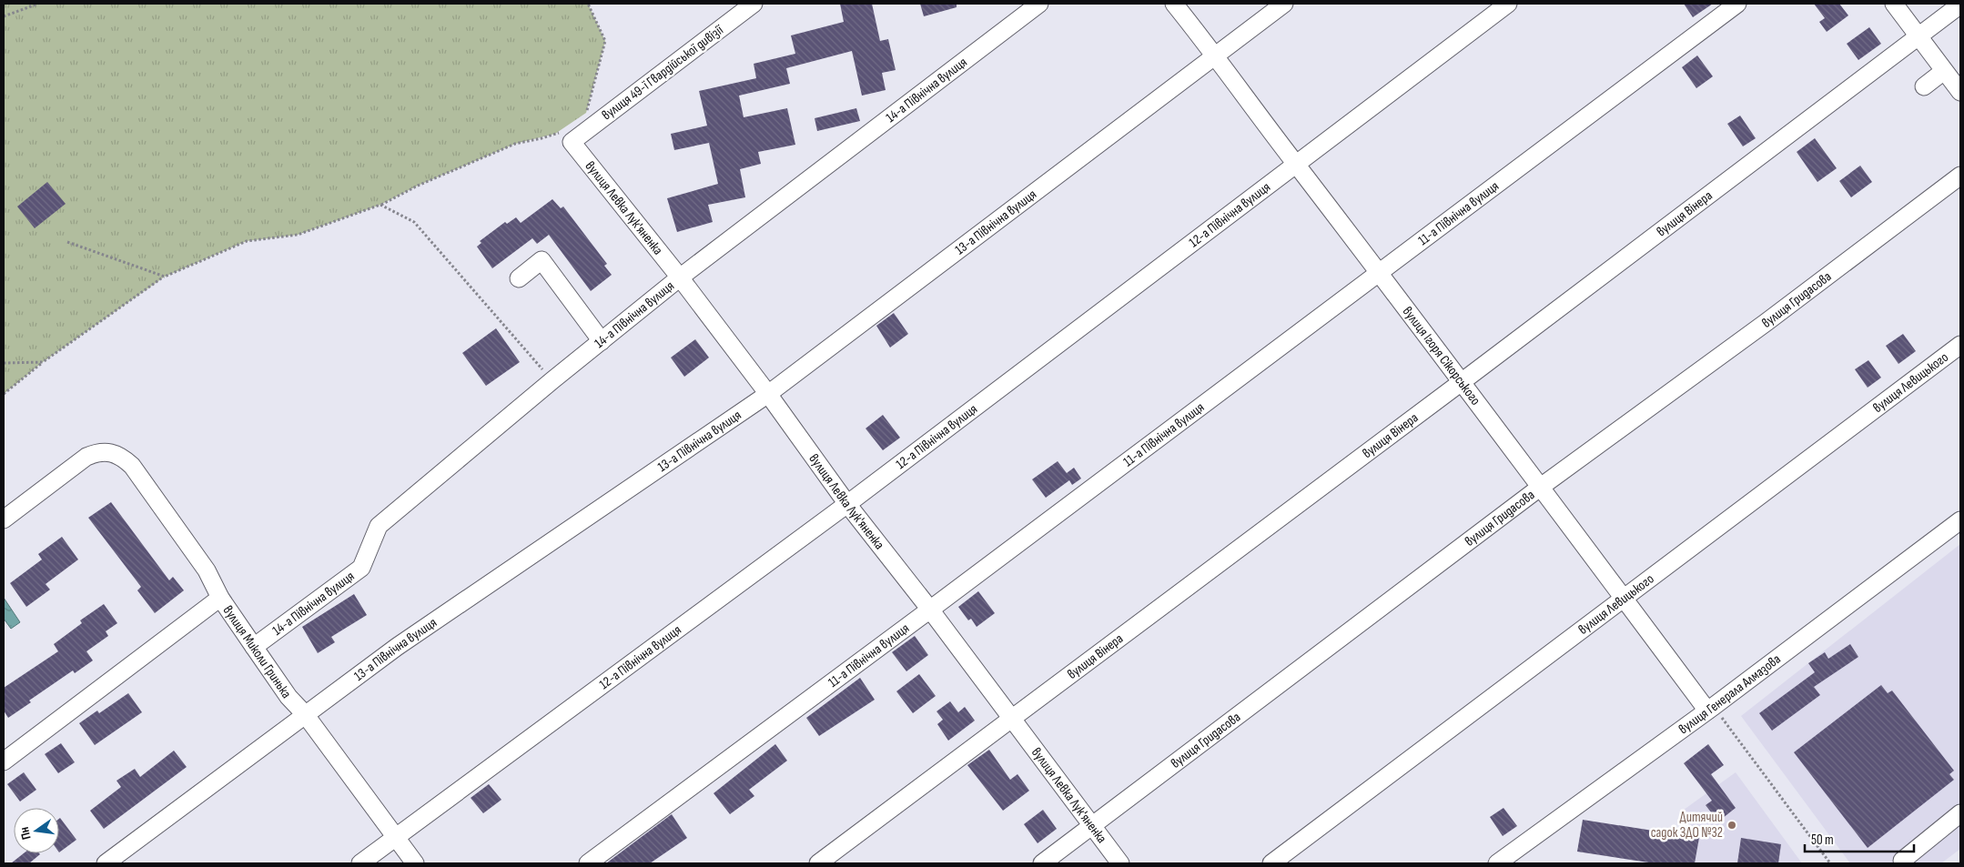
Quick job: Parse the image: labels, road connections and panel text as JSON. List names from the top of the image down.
{
  "streets": {
    "street": [
      "вулиця 49-ї Гвардійської дивізії",
      "14-а Північна вулиця",
      "вулиця Левка Лук'яненка",
      "вулиця Вінера",
      "12-а Північна вулиця",
      "11-а Північна вулиця",
      "13-а Північна вулиця",
      "вулиця Гридасова",
      "вулиця Ігоря Сікорського",
      "вулиця Левицького",
      "вулиця Миколи Гринька",
      "вулиця Генерала Алмазова"
    ]
  },
  "crossings": [
    ["вулиця 49-ї Гвардійської дивізії", "вулиця Левка Лук'яненка"],
    ["14-а Північна вулиця", "вулиця Левка Лук'яненка"],
    ["14-а Північна вулиця", "вулиця Миколи Гринька"],
    ["вулиця Левка Лук'яненка", "вулиця Вінера"],
    ["вулиця Левка Лук'яненка", "12-а Північна вулиця"],
    ["вулиця Левка Лук'яненка", "11-а Північна вулиця"],
    ["вулиця Левка Лук'яненка", "13-а Північна вулиця"],
    ["вулиця Левка Лук'яненка", "вулиця Гридасова"],
    ["вулиця Вінера", "вулиця Ігоря Сікорського"],
    ["12-а Північна вулиця", "вулиця Ігоря Сікорського"],
    ["12-а Північна вулиця", "вулиця Миколи Гринька"],
    ["11-а Північна вулиця", "вулиця Ігоря Сікорського"],
    ["13-а Північна вулиця", "вулиця Ігоря Сікорського"],
    ["13-а Північна вулиця", "вулиця Миколи Гринька"],
    ["вулиця Гридасова", "вулиця Ігоря Сікорського"],
    ["вулиця Ігоря Сікорського", "вулиця Левицького"],
    ["вулиця Ігоря Сікорського", "вулиця Генерала Алмазова"]
  ],
  "places": ["Дитячий садок ЗДО №32"],
  "scale_bar": "50 m",
  "north": "left"
}
